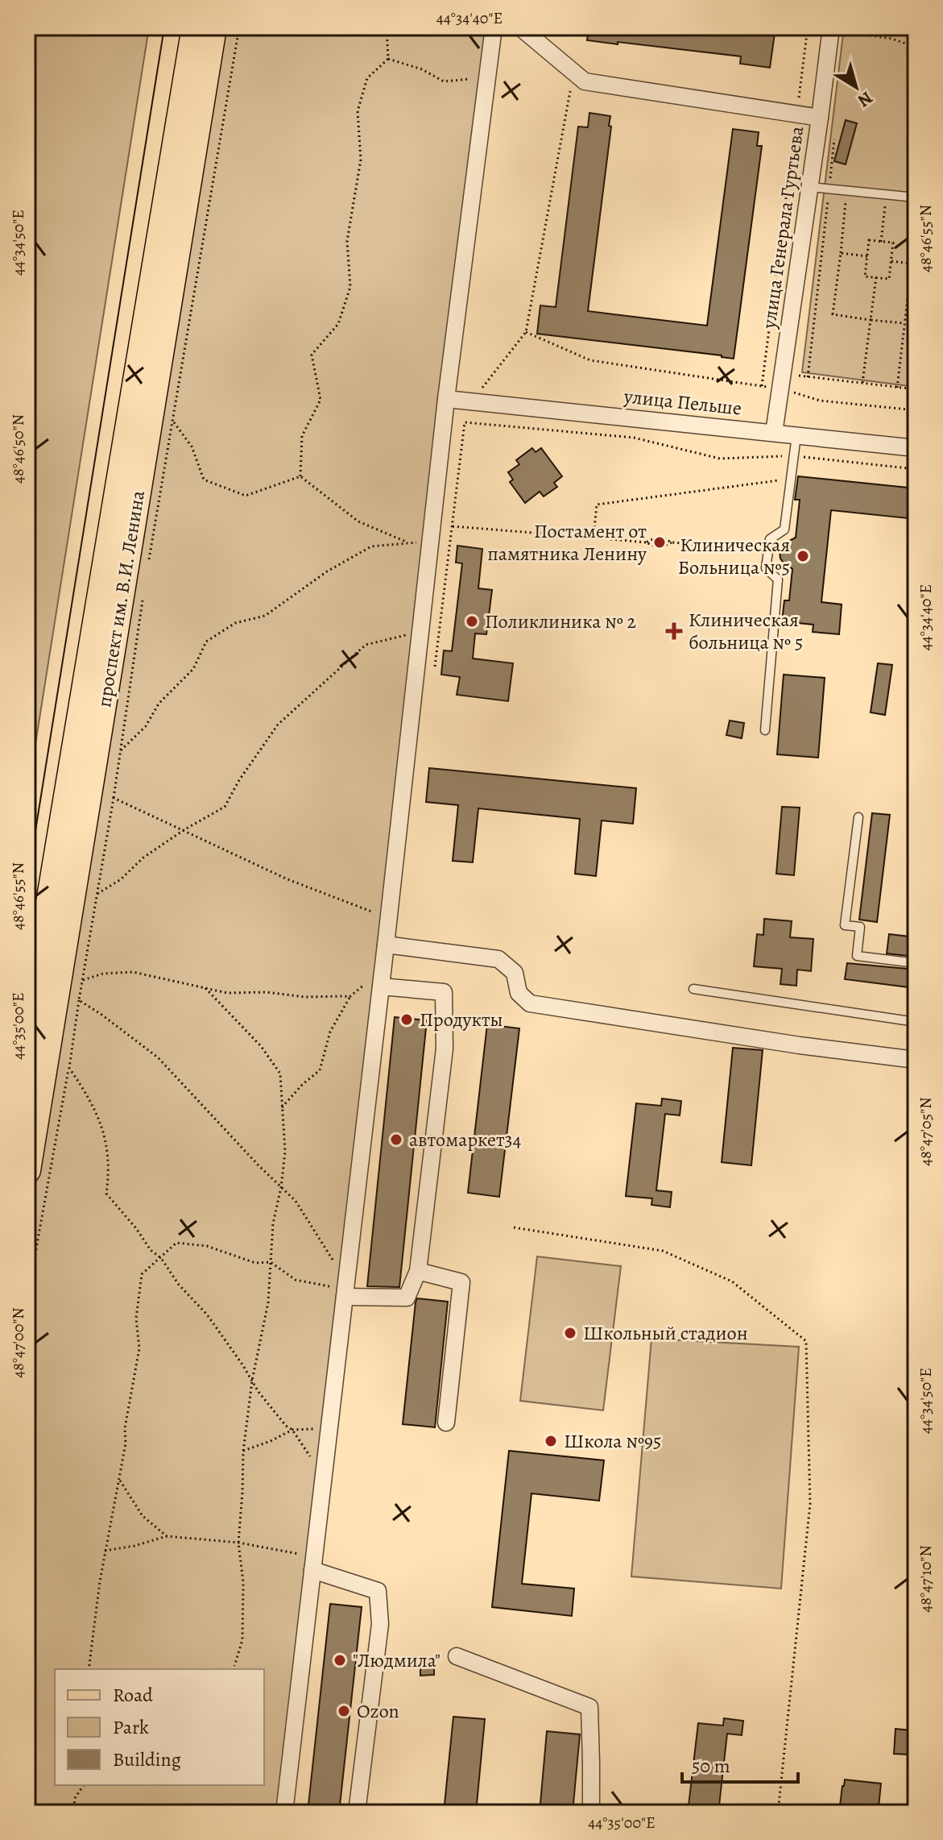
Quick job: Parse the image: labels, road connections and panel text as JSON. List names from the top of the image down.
{
  "streets": {
    "main road": ["проспект им. В.И. Ленина"],
    "street": ["улица Генерала Гуртьева", "улица Пельше"]
  },
  "crossings": [
    ["улица Генерала Гуртьева", "улица Пельше"]
  ],
  "places": {
    "other": [
      "Постамент от памятника Ленину",
      "Клиническая Больница №5",
      "Поликлиника № 2",
      "Продукты",
      "автомаркет34",
      "Школьный стадион",
      "Школа №95",
      "\"Людмила\"",
      "Ozon"
    ],
    "health": ["Клиническая больница № 5"]
  },
  "legend": ["Road", "Park", "Building"],
  "scale_bar": "50 m",
  "north": "bottom right",
  "coordinates": [
    "44°34'40\"E",
    "48°46'55\"N",
    "44°34'50\"E",
    "48°46'50\"N",
    "44°35'00\"E",
    "48°47'05\"N",
    "48°47'00\"N",
    "48°47'10\"N"
  ]
}
